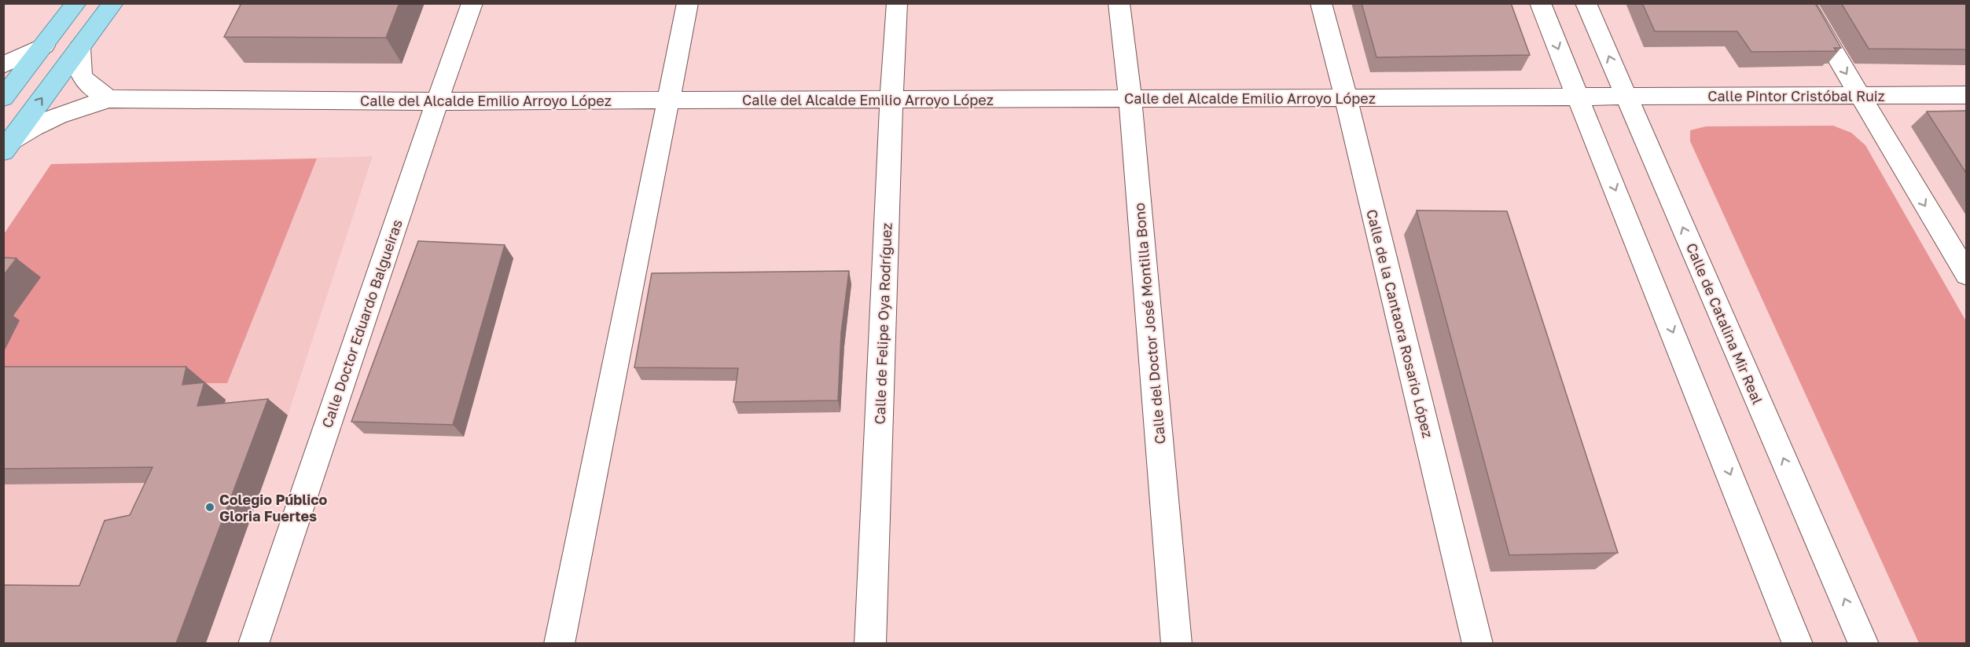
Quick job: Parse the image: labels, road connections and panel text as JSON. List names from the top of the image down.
{
  "streets": {
    "street": [
      "Calle Pintor Cristóbal Ruiz",
      "Calle del Alcalde Emilio Arroyo López",
      "Calle Doctor Eduardo Balgueiras",
      "Calle de Felipe Oya Rodríguez",
      "Calle del Doctor José Montilla Bono",
      "Calle de la Cantaora Rosario López",
      "Calle de Catalina Mir Real"
    ]
  },
  "crossings": [
    ["Calle Pintor Cristóbal Ruiz", "Calle del Alcalde Emilio Arroyo López"],
    ["Calle Pintor Cristóbal Ruiz", "Calle de Catalina Mir Real"],
    ["Calle del Alcalde Emilio Arroyo López", "Calle Doctor Eduardo Balgueiras"],
    ["Calle del Alcalde Emilio Arroyo López", "Calle de Felipe Oya Rodríguez"],
    ["Calle del Alcalde Emilio Arroyo López", "Calle del Doctor José Montilla Bono"],
    ["Calle del Alcalde Emilio Arroyo López", "Calle de la Cantaora Rosario López"],
    ["Calle del Alcalde Emilio Arroyo López", "Calle de Catalina Mir Real"]
  ],
  "places": ["Colegio Público Gloria Fuertes"]
}
